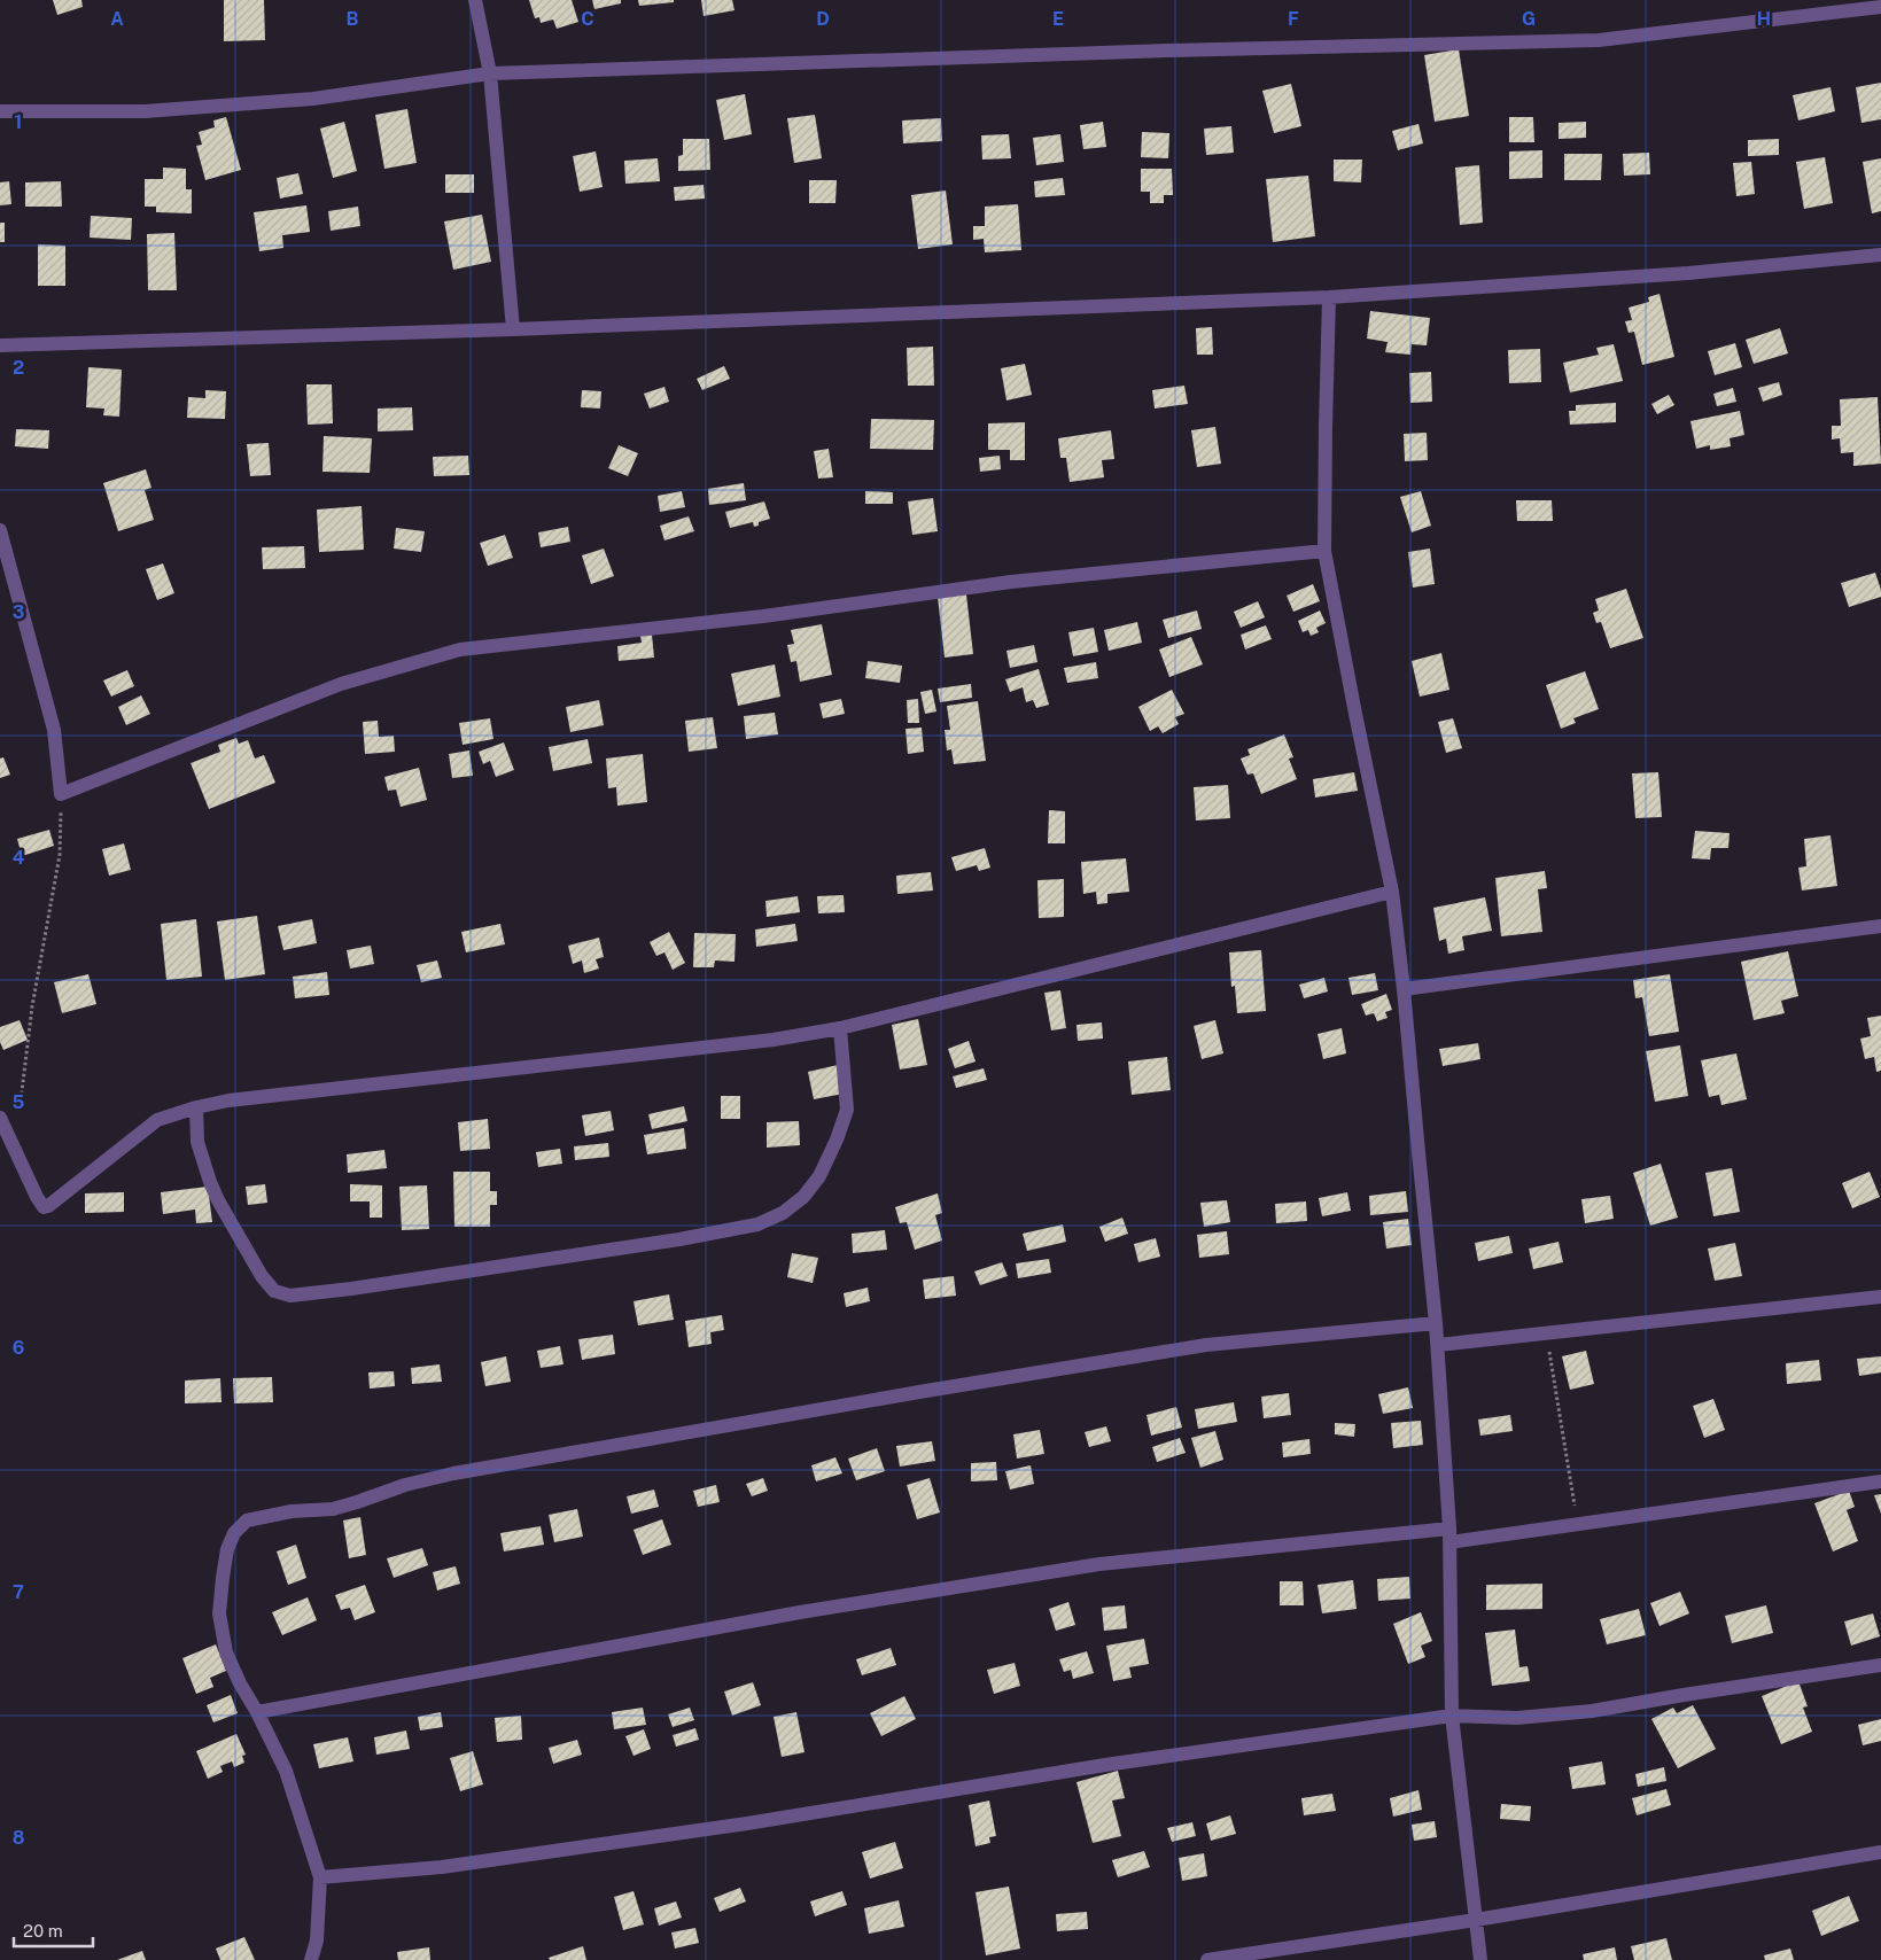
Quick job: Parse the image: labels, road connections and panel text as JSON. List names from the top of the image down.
{
  "scale_bar": "20 m",
  "grid": {
    "columns": [
      "A",
      "B",
      "C",
      "D",
      "E",
      "F",
      "G",
      "H"
    ],
    "rows": [
      "1",
      "2",
      "3",
      "4",
      "5",
      "6",
      "7",
      "8"
    ]
  }
}
